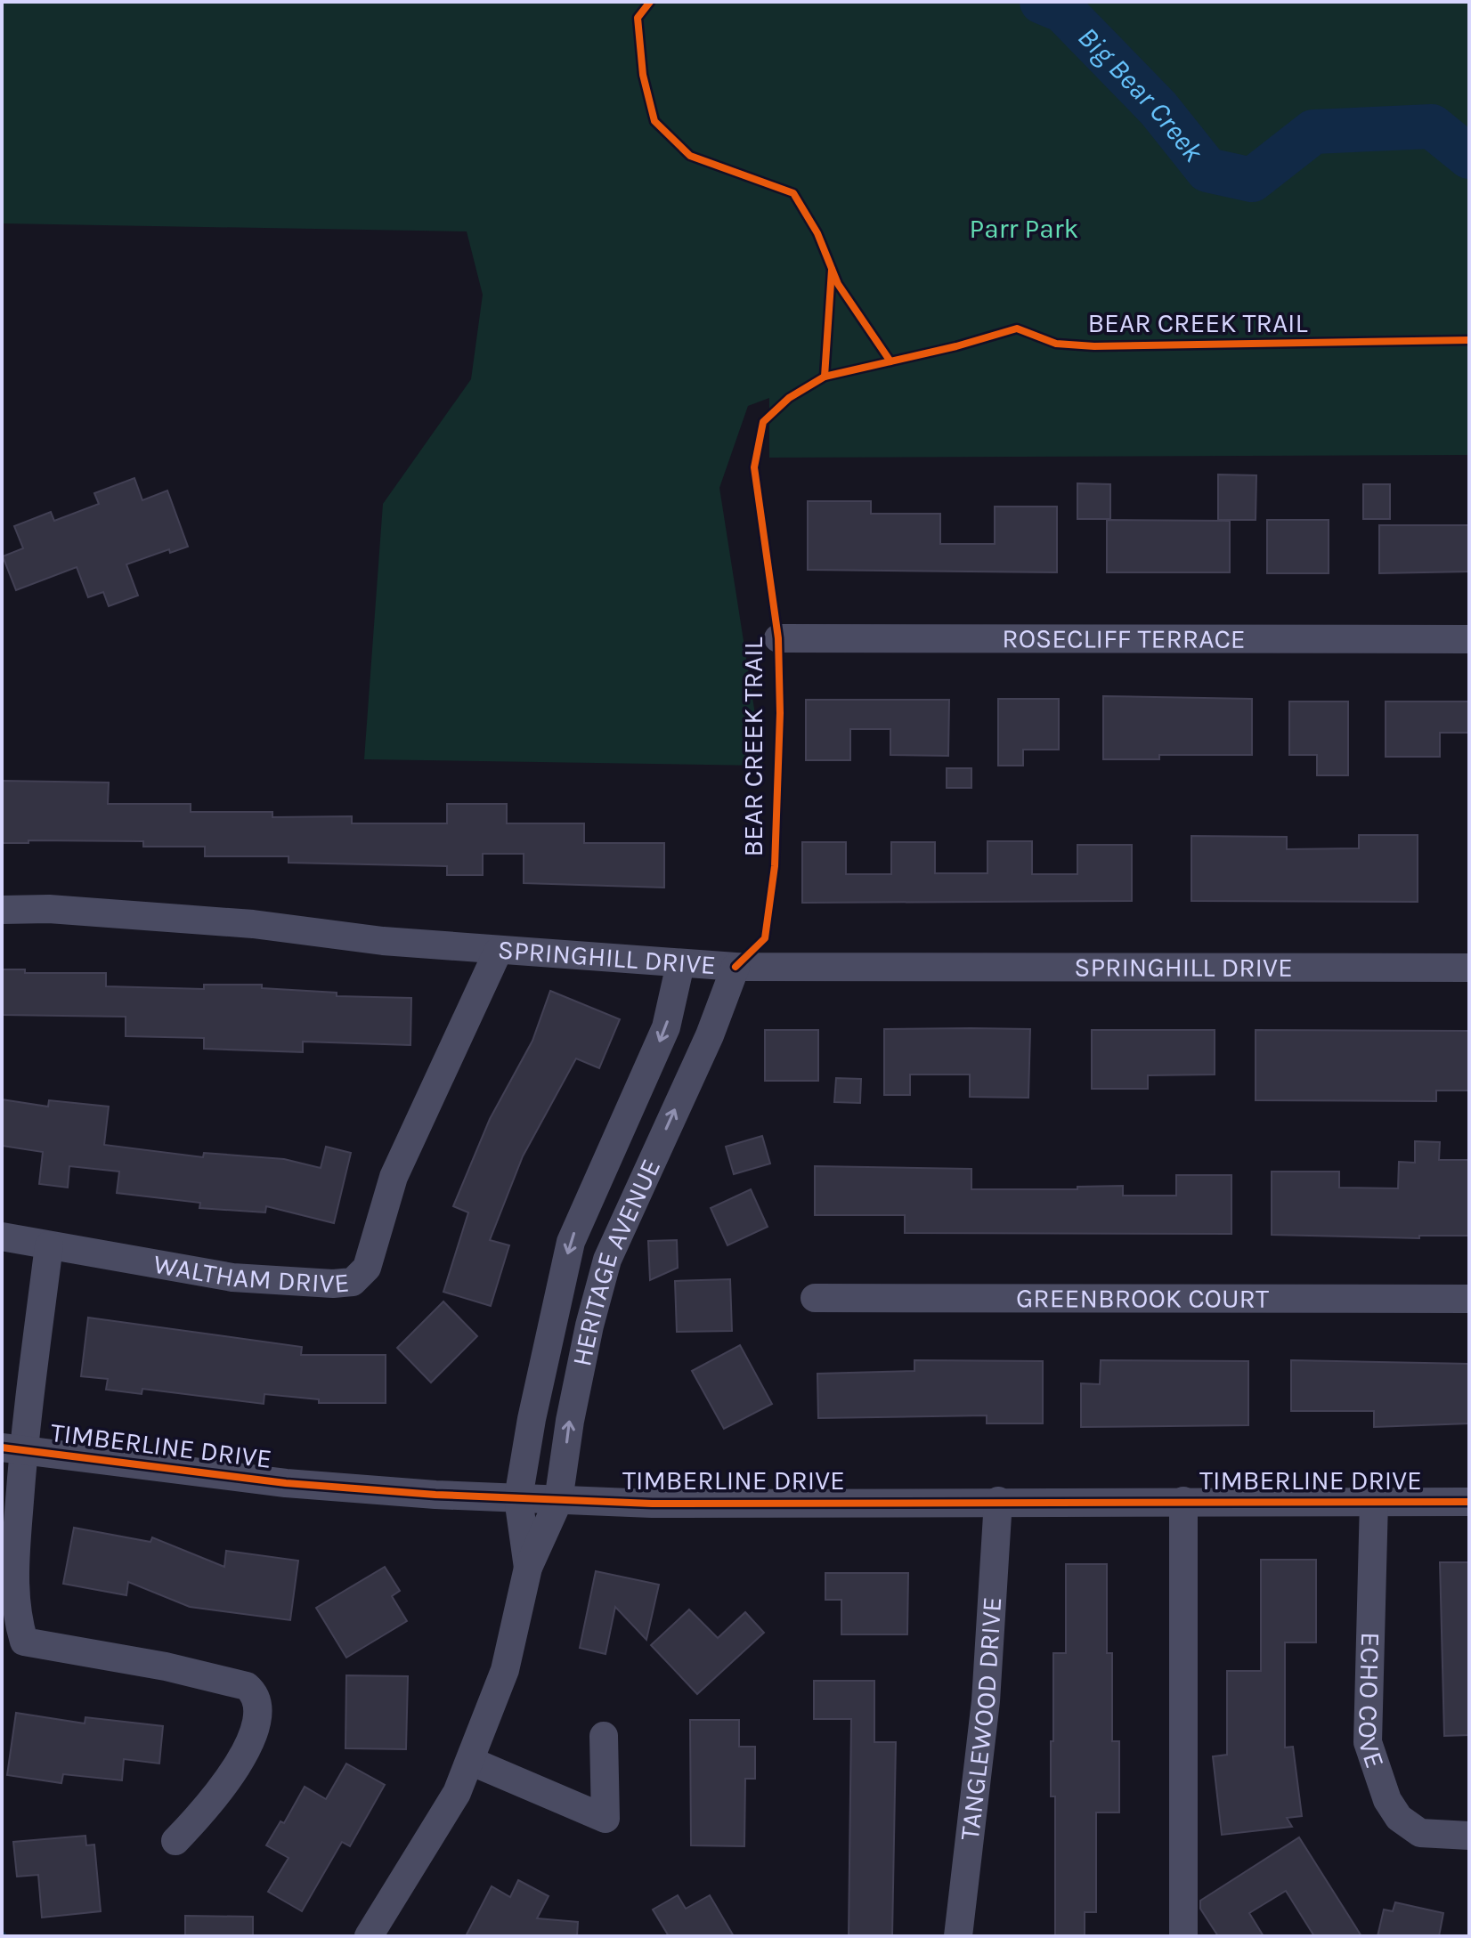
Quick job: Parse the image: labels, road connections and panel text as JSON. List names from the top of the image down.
{
  "streets": {
    "street": [
      "ROSECLIFF TERRACE",
      "SPRINGHILL DRIVE",
      "HERITAGE AVENUE",
      "WALTHAM DRIVE",
      "GREENBROOK COURT",
      "TIMBERLINE DRIVE",
      "ECHO COVE",
      "TANGLEWOOD DRIVE"
    ],
    "cycle path": ["BEAR CREEK TRAIL"]
  },
  "crossings": [
    ["SPRINGHILL DRIVE", "HERITAGE AVENUE"],
    ["SPRINGHILL DRIVE", "WALTHAM DRIVE"],
    ["HERITAGE AVENUE", "TIMBERLINE DRIVE"],
    ["TIMBERLINE DRIVE", "ECHO COVE"],
    ["TIMBERLINE DRIVE", "TANGLEWOOD DRIVE"]
  ],
  "water": ["Big Bear Creek"],
  "parks": ["Parr Park"]
}
